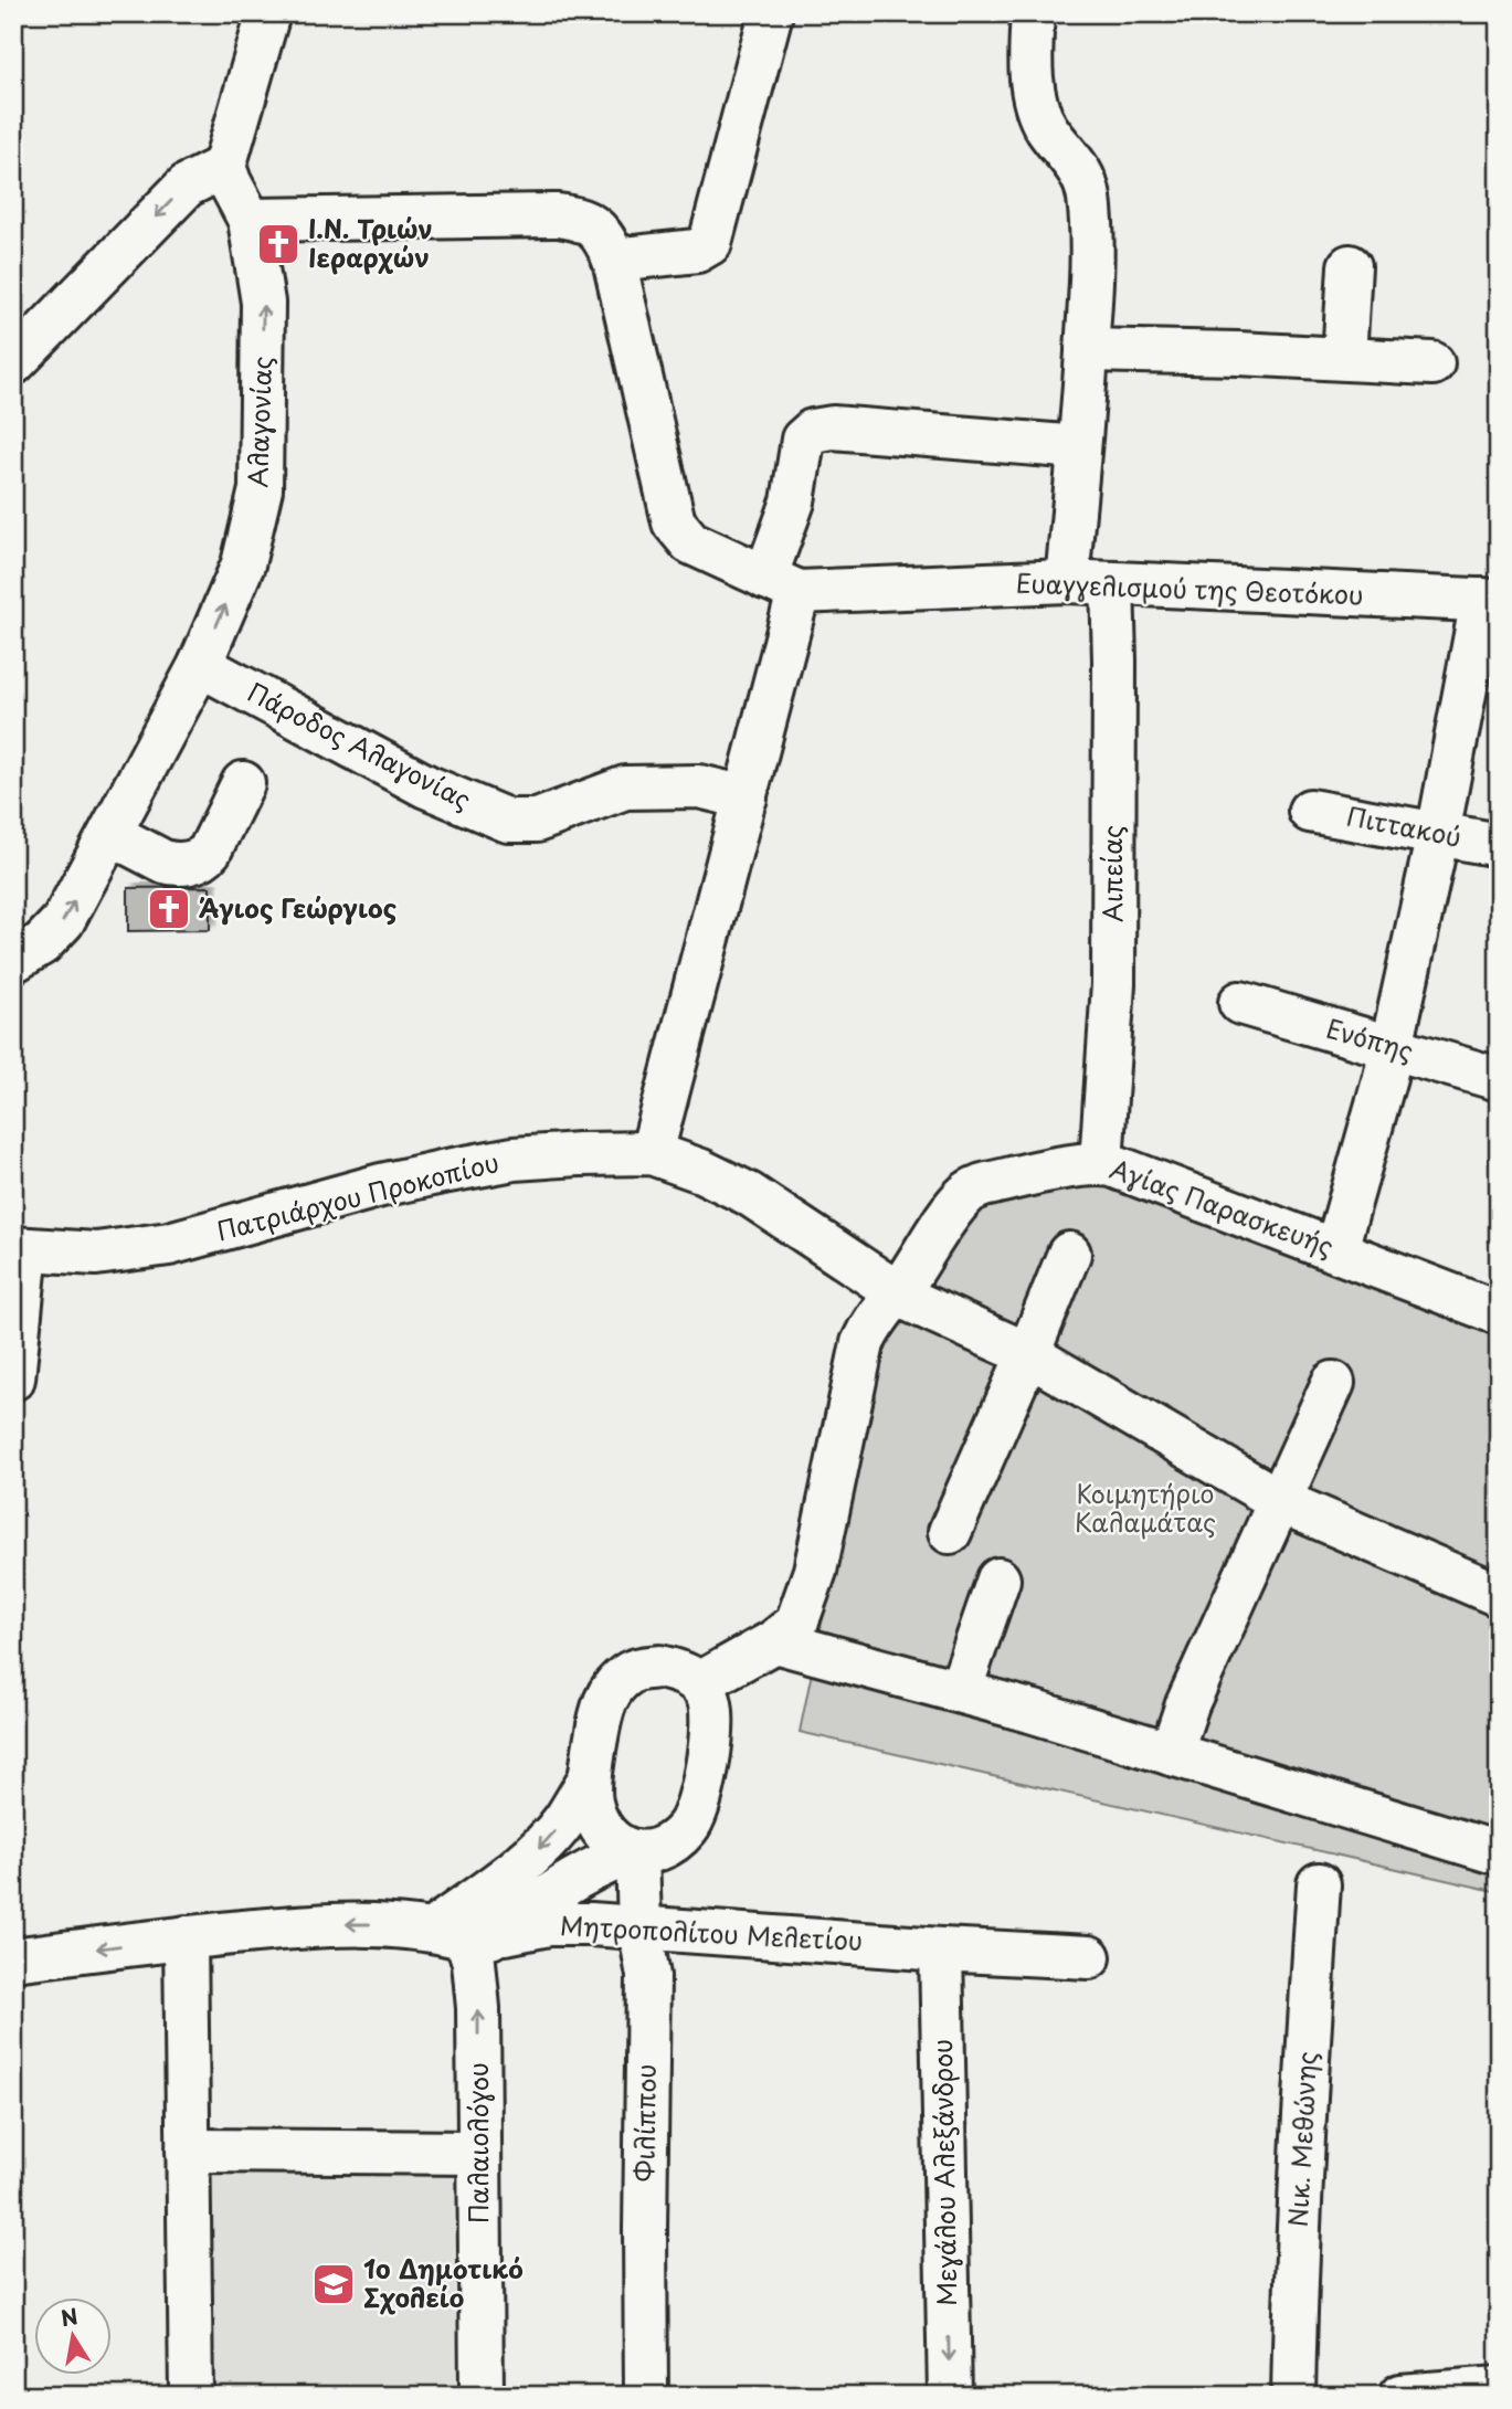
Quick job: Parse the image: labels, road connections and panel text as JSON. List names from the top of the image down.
{
  "streets": {
    "street": [
      "Αλαγονίας",
      "Ευαγγελισμού της Θεοτόκου",
      "Πάροδος Αλαγονίας",
      "Πιττακού",
      "Αιπείας",
      "Ενόπης",
      "Πατριάρχου Προκοπίου",
      "Αγίας Παρασκευής",
      "Μητροπολίτου Μελετίου",
      "Φιλίππου",
      "Νικ. Μεθώνης",
      "Παλαιολόγου",
      "Μεγάλου Αλεξάνδρου"
    ]
  },
  "crossings": [
    ["Αλαγονίας", "Ευαγγελισμού της Θεοτόκου"],
    ["Αλαγονίας", "Πάροδος Αλαγονίας"],
    ["Ευαγγελισμού της Θεοτόκου", "Αιπείας"],
    ["Αιπείας", "Αγίας Παρασκευής"],
    ["Πατριάρχου Προκοπίου", "Αγίας Παρασκευής"],
    ["Αγίας Παρασκευής", "Φιλίππου"],
    ["Μητροπολίτου Μελετίου", "Φιλίππου"],
    ["Μητροπολίτου Μελετίου", "Παλαιολόγου"],
    ["Μητροπολίτου Μελετίου", "Μεγάλου Αλεξάνδρου"]
  ],
  "one_way": ["Αλαγονίας", "Μεγάλου Αλεξάνδρου"],
  "parks": ["Κοιμητήριο Καλαμάτας"],
  "places": {
    "church": ["Ι.Ν. Τριών Ιεραρχών", "Άγιος Γεώργιος"],
    "school or university": ["1o Δημοτικό Σχολείο"]
  },
  "north": "top"
}
